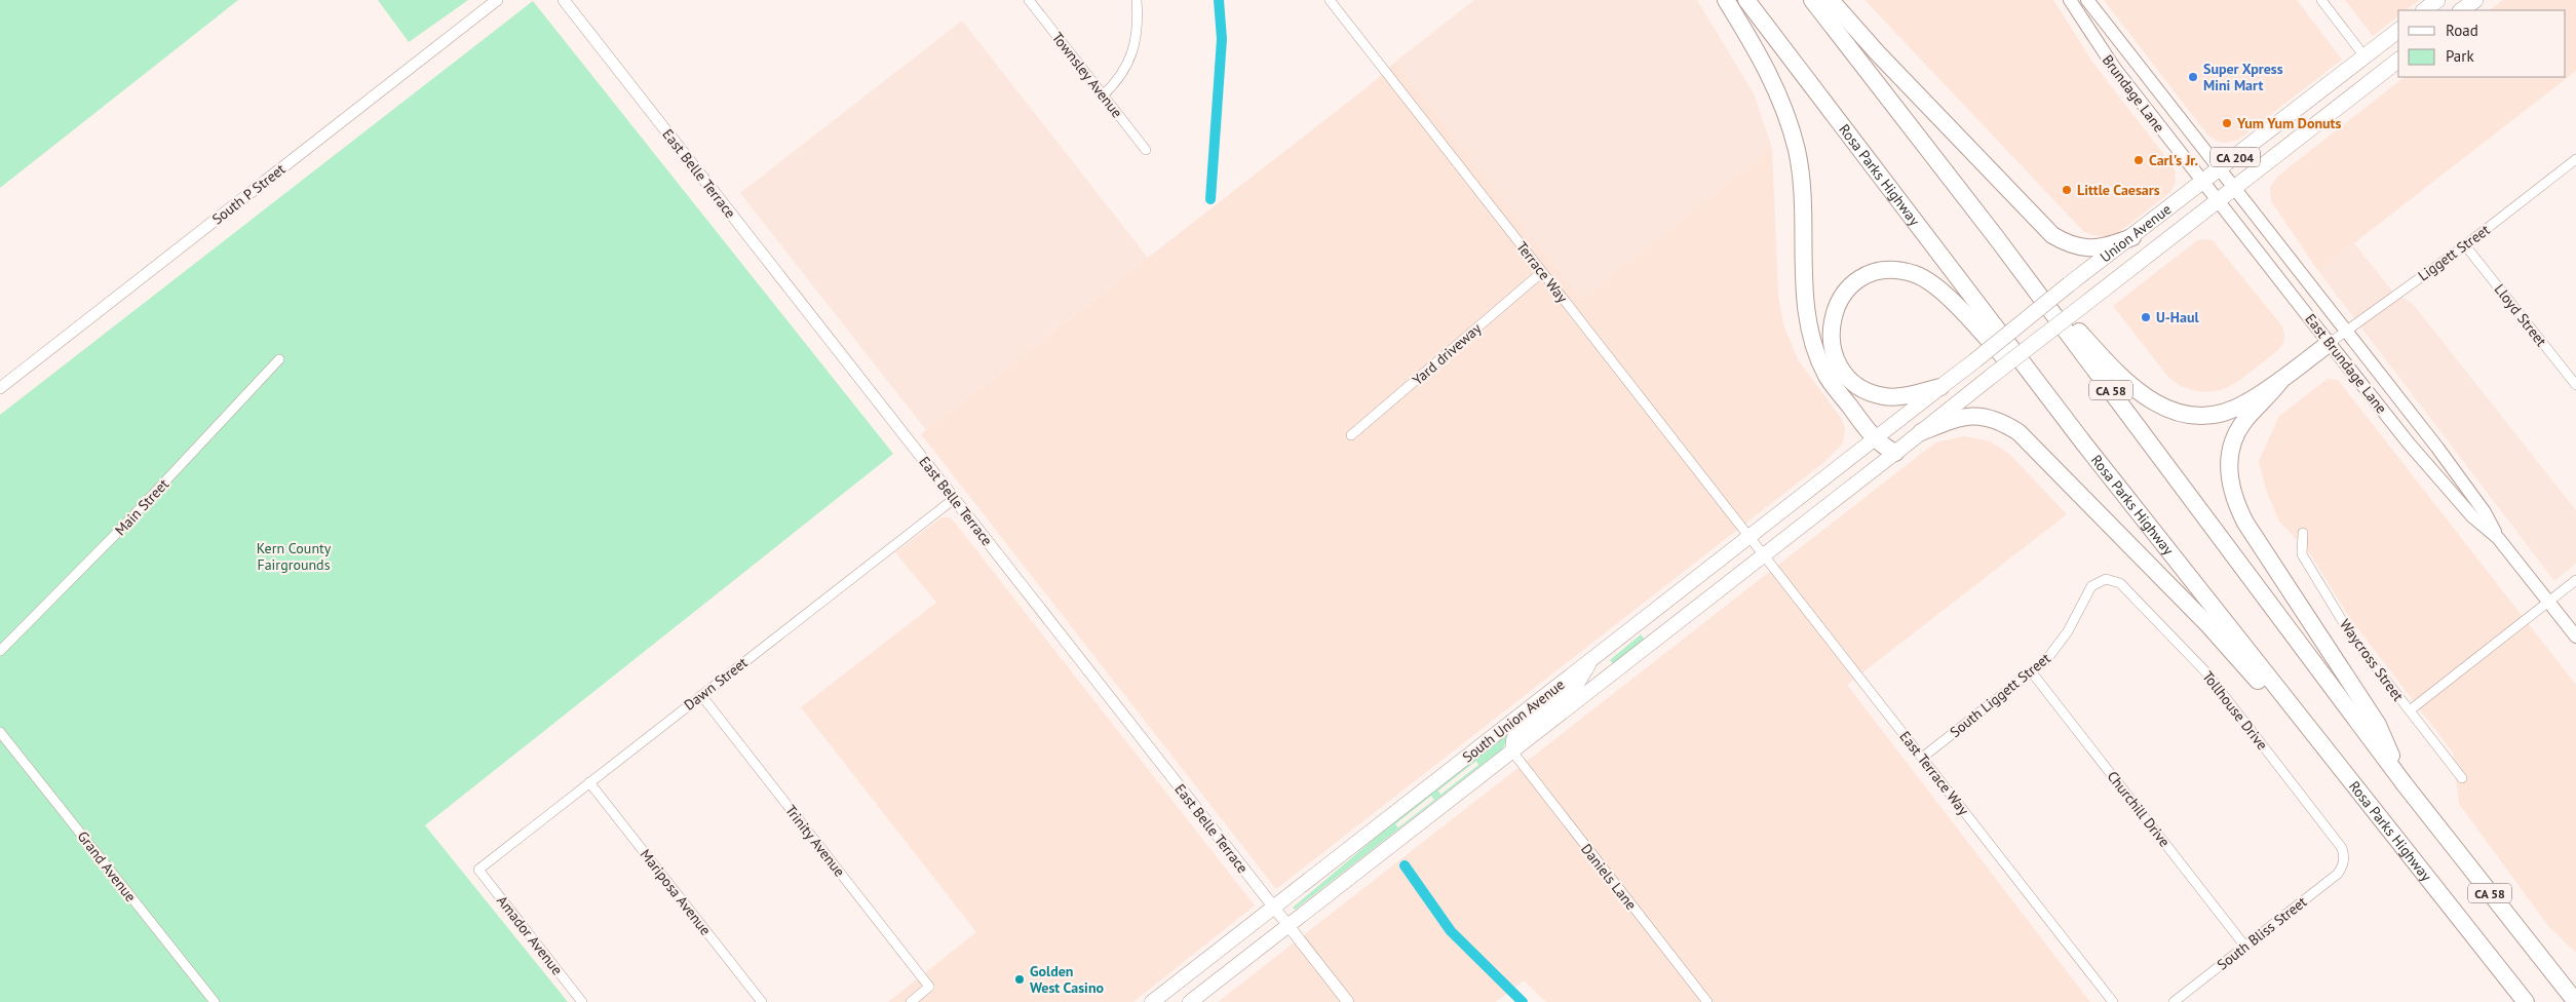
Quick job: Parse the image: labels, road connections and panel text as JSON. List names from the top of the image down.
{
  "streets": {
    "highway": [
      "CA 204",
      "Rosa Parks Highway",
      "Union Avenue",
      "CA 58"
    ],
    "main road": ["Brundage Lane", "East Brundage Lane", "South Union Avenue"],
    "street": [
      "Townsley Avenue",
      "East Belle Terrace",
      "South P Street",
      "Liggett Street",
      "Terrace Way",
      "Lloyd Street",
      "Yard driveway",
      "Main Street",
      "Waycross Street",
      "Dawn Street",
      "South Liggett Street",
      "Tollhouse Drive",
      "East Terrace Way",
      "Churchill Drive",
      "Trinity Avenue",
      "Grand Avenue",
      "Daniels Lane",
      "Mariposa Avenue",
      "South Bliss Street",
      "Amador Avenue"
    ]
  },
  "crossings": [
    ["Brundage Lane", "Union Avenue"],
    ["Brundage Lane", "East Brundage Lane"],
    ["East Belle Terrace", "Dawn Street"],
    ["East Belle Terrace", "South Union Avenue"],
    ["Union Avenue", "East Brundage Lane"],
    ["Union Avenue", "South Union Avenue"],
    ["Liggett Street", "Lloyd Street"],
    ["Liggett Street", "East Brundage Lane"],
    ["Terrace Way", "Yard driveway"],
    ["Terrace Way", "South Union Avenue"],
    ["Terrace Way", "East Terrace Way"],
    ["Dawn Street", "Trinity Avenue"],
    ["Dawn Street", "Mariposa Avenue"],
    ["Dawn Street", "Amador Avenue"],
    ["South Liggett Street", "Tollhouse Drive"],
    ["South Liggett Street", "East Terrace Way"],
    ["South Liggett Street", "Churchill Drive"],
    ["Tollhouse Drive", "South Bliss Street"],
    ["South Union Avenue", "East Terrace Way"],
    ["South Union Avenue", "Daniels Lane"],
    ["Churchill Drive", "South Bliss Street"]
  ],
  "parks": ["Kern County Fairgrounds"],
  "places": [
    "Super Xpress Mini Mart",
    "Yum Yum Donuts",
    "Carl's Jr.",
    "Little Caesars",
    "U-Haul",
    "Golden West Casino"
  ],
  "legend": ["Road", "Park"]
}
